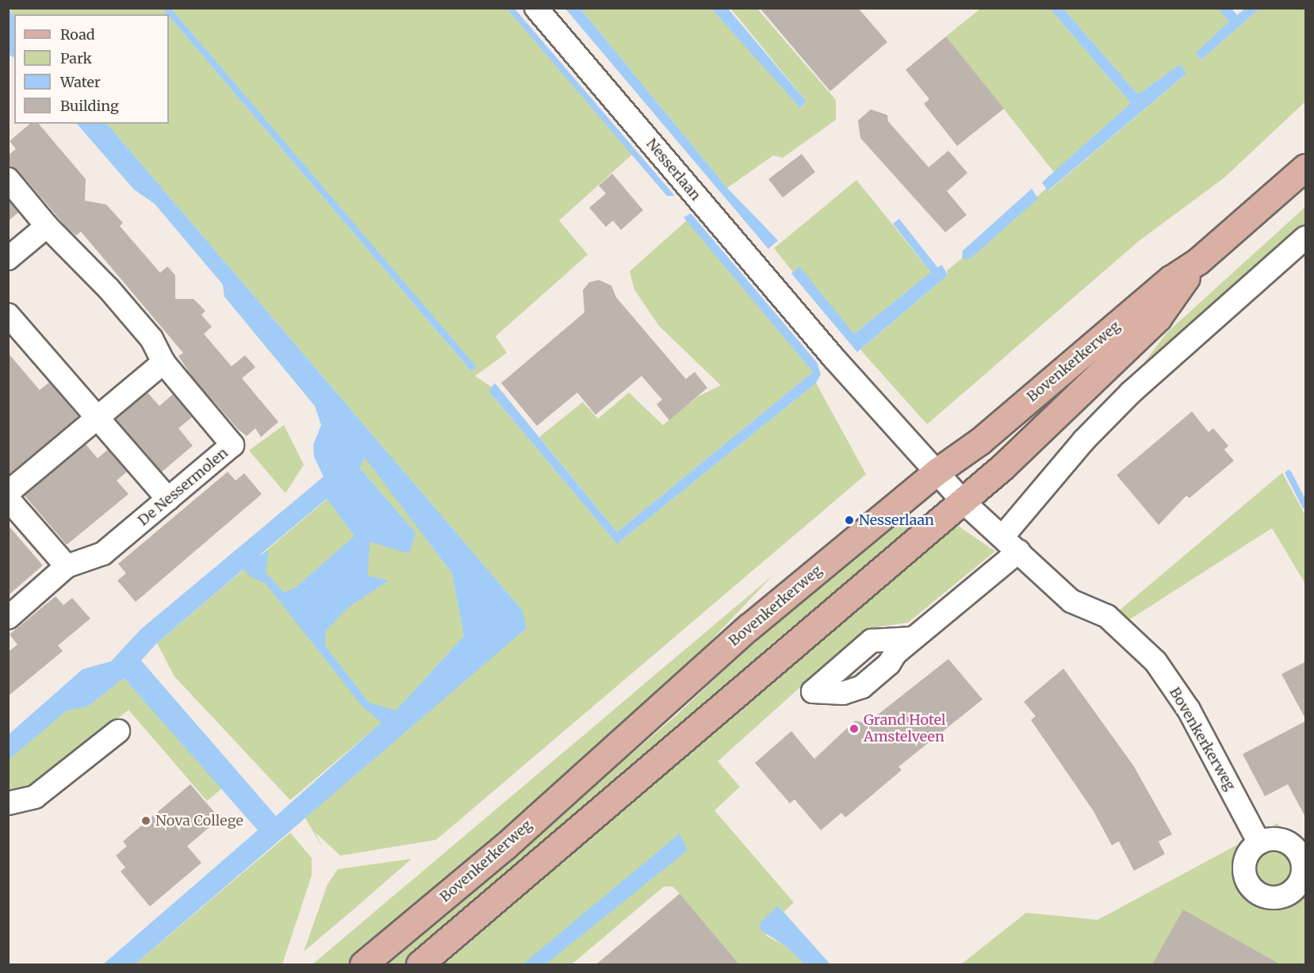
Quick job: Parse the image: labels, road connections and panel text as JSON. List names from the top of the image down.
{
  "streets": {
    "main road": ["Bovenkerkerweg"],
    "street": ["Nesserlaan", "De Nessermolen"]
  },
  "crossings": [
    ["Nesserlaan", "Bovenkerkerweg"]
  ],
  "places": ["Nesserlaan", "Grand Hotel Amstelveen", "Nova College"],
  "legend": [
    "Road",
    "Park",
    "Water",
    "Building"
  ]
}
